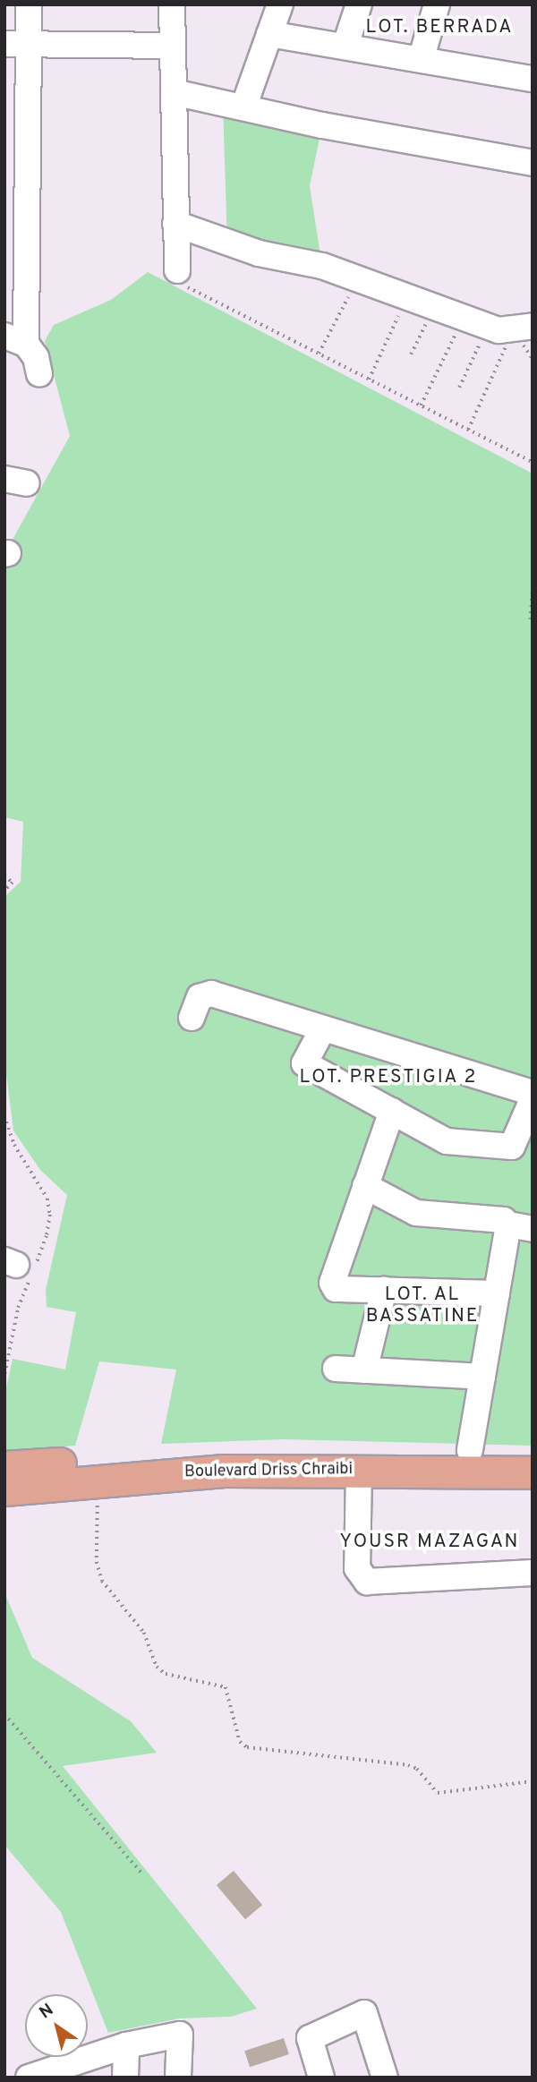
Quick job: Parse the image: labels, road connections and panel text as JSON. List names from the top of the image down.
{
  "streets": {
    "main road": ["Boulevard Driss Chraibi"]
  },
  "districts": [
    "LOT. BERRADA",
    "LOT. PRESTIGIA 2",
    "LOT. AL BASSATINE",
    "YOUSR MAZAGAN"
  ],
  "north": "top left"
}
